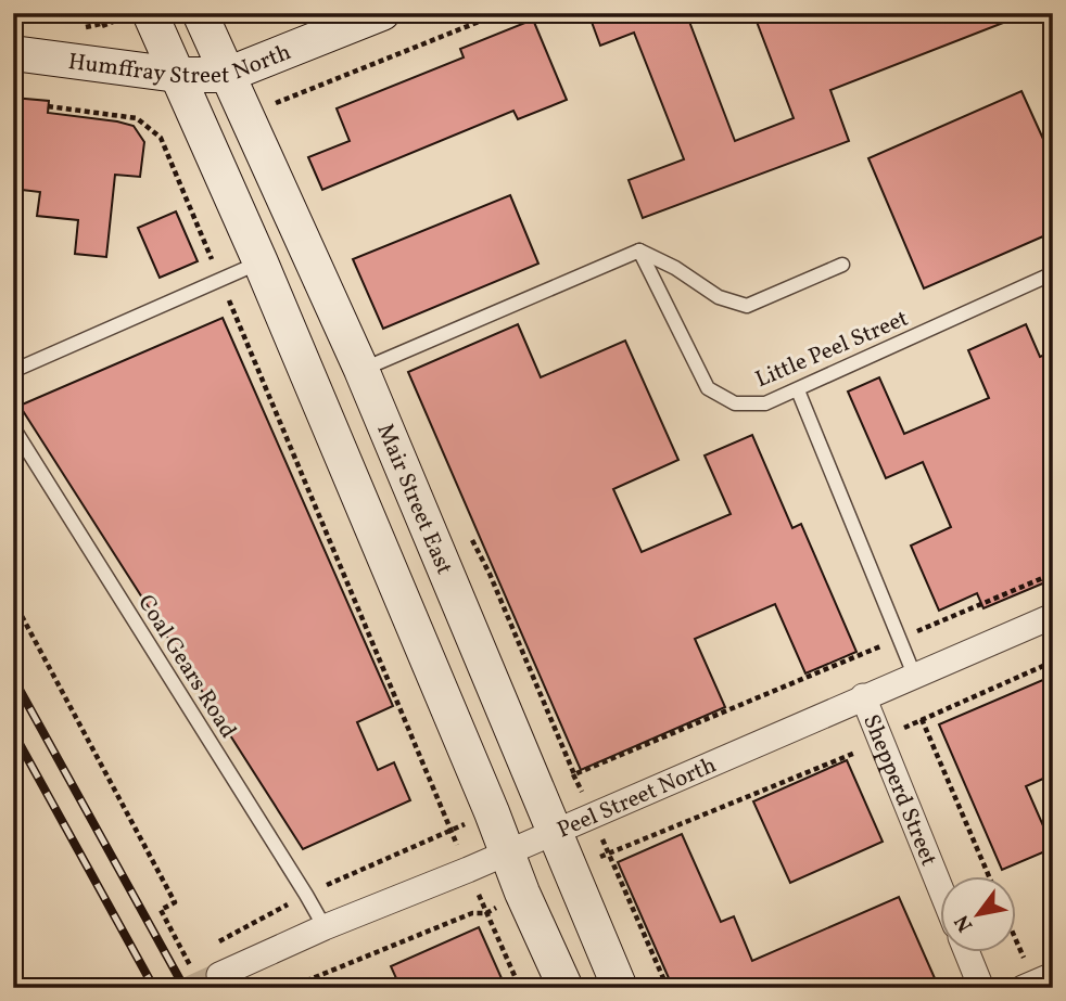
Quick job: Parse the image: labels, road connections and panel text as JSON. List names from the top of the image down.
{
  "streets": {
    "main road": ["Humffray Street North", "Mair Street East"],
    "street": ["Shepperd Street", "Peel Street North"],
    "lane": ["Little Peel Street", "Coal Gears Road"]
  },
  "crossings": [
    ["Humffray Street North", "Mair Street East"],
    ["Mair Street East", "Peel Street North"],
    ["Coal Gears Road", "Peel Street North"],
    ["Shepperd Street", "Peel Street North"]
  ],
  "north": "bottom left"
}
